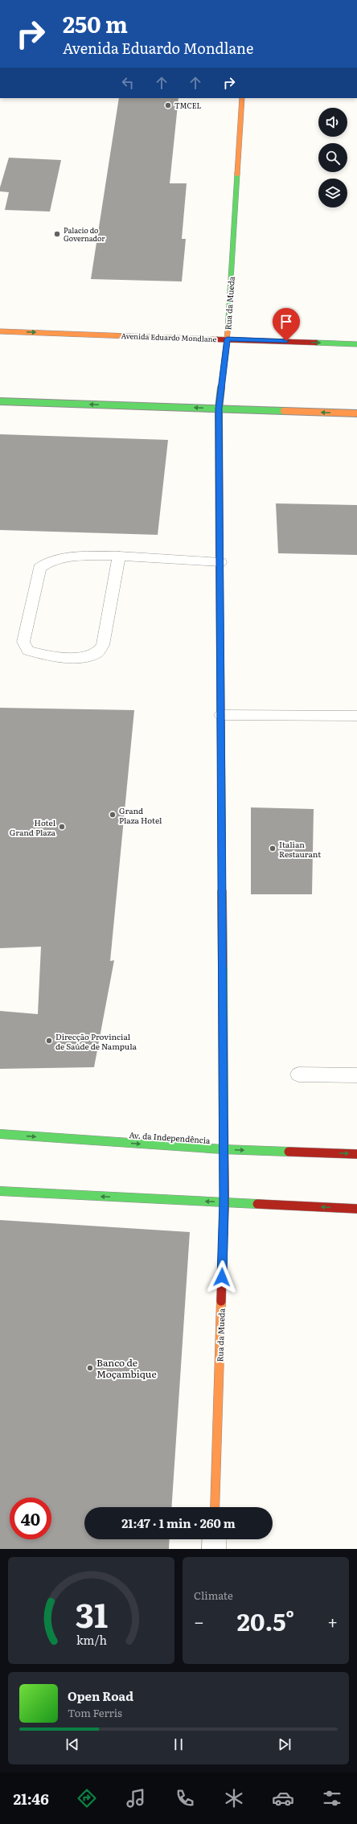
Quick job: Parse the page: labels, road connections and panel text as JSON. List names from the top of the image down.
{
  "streets": {
    "street": ["Rua da Mueda", "Avenida Eduardo Mondlane", "Av. da Independência"]
  },
  "crossings": [
    ["Rua da Mueda", "Avenida Eduardo Mondlane"],
    ["Rua da Mueda", "Av. da Independência"]
  ],
  "one_way": ["Avenida Eduardo Mondlane"],
  "places": [
    "TMCEL",
    "Palacio do Governador",
    "Grand Plaza Hotel",
    "Hotel Grand Plaza",
    "Italian Restaurant",
    "Direcção Provincial de Saúde de Nampula",
    "Banco de Moçambique"
  ],
  "page": {
    "turn": ["250 m", "Avenida Eduardo Mondlane"],
    "limit": "40",
    "trip": "21:47 · 1 min · 260 m",
    "tile": "Climate",
    "heat": ["−", "20.5°", "+"],
    "song": ["Open Road", "Tom Ferris"],
    "tabs": "21:46",
    "gauge": ["31", "km/h"]
  }
}
